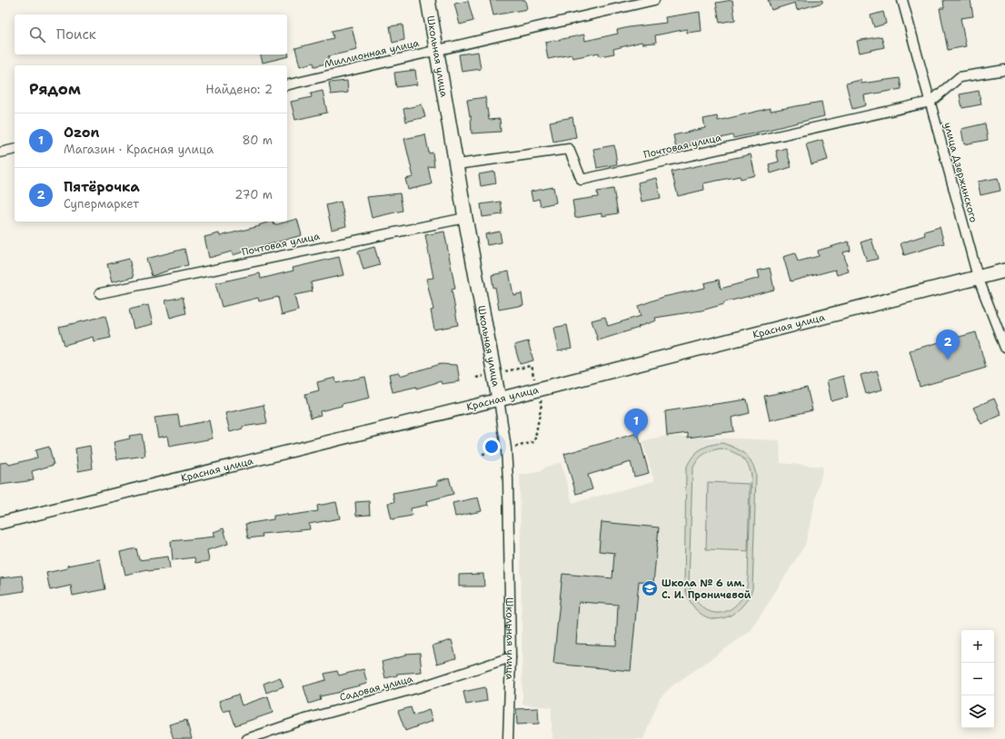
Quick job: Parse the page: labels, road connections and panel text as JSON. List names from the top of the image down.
{
  "streets": {
    "main road": ["Школьная улица", "Красная улица"],
    "street": [
      "Миллионная улица",
      "Почтовая улица",
      "улица Дзержинского",
      "Садовая улица"
    ]
  },
  "crossings": [
    ["Миллионная улица", "Школьная улица"],
    ["Школьная улица", "Почтовая улица"],
    ["Школьная улица", "Красная улица"],
    ["Школьная улица", "Садовая улица"],
    ["Почтовая улица", "улица Дзержинского"],
    ["улица Дзержинского", "Красная улица"]
  ],
  "places": {
    "school or university": ["Школа № 6 им. С. И. Проничевой"]
  },
  "page": {
    "search": "Поиск",
    "heading": ["Рядом", "Найдено: 2"],
    "list": [
      {
        "mark": "1",
        "name": "Ozon",
        "note": "Магазин · Красная улица",
        "value": "80 m"
      },
      {
        "mark": "2",
        "name": "Пятёрочка",
        "note": "Супермаркет",
        "value": "270 m"
      }
    ],
    "pins": ["2", "1"],
    "map_buttons": ["+", "−"]
  }
}
